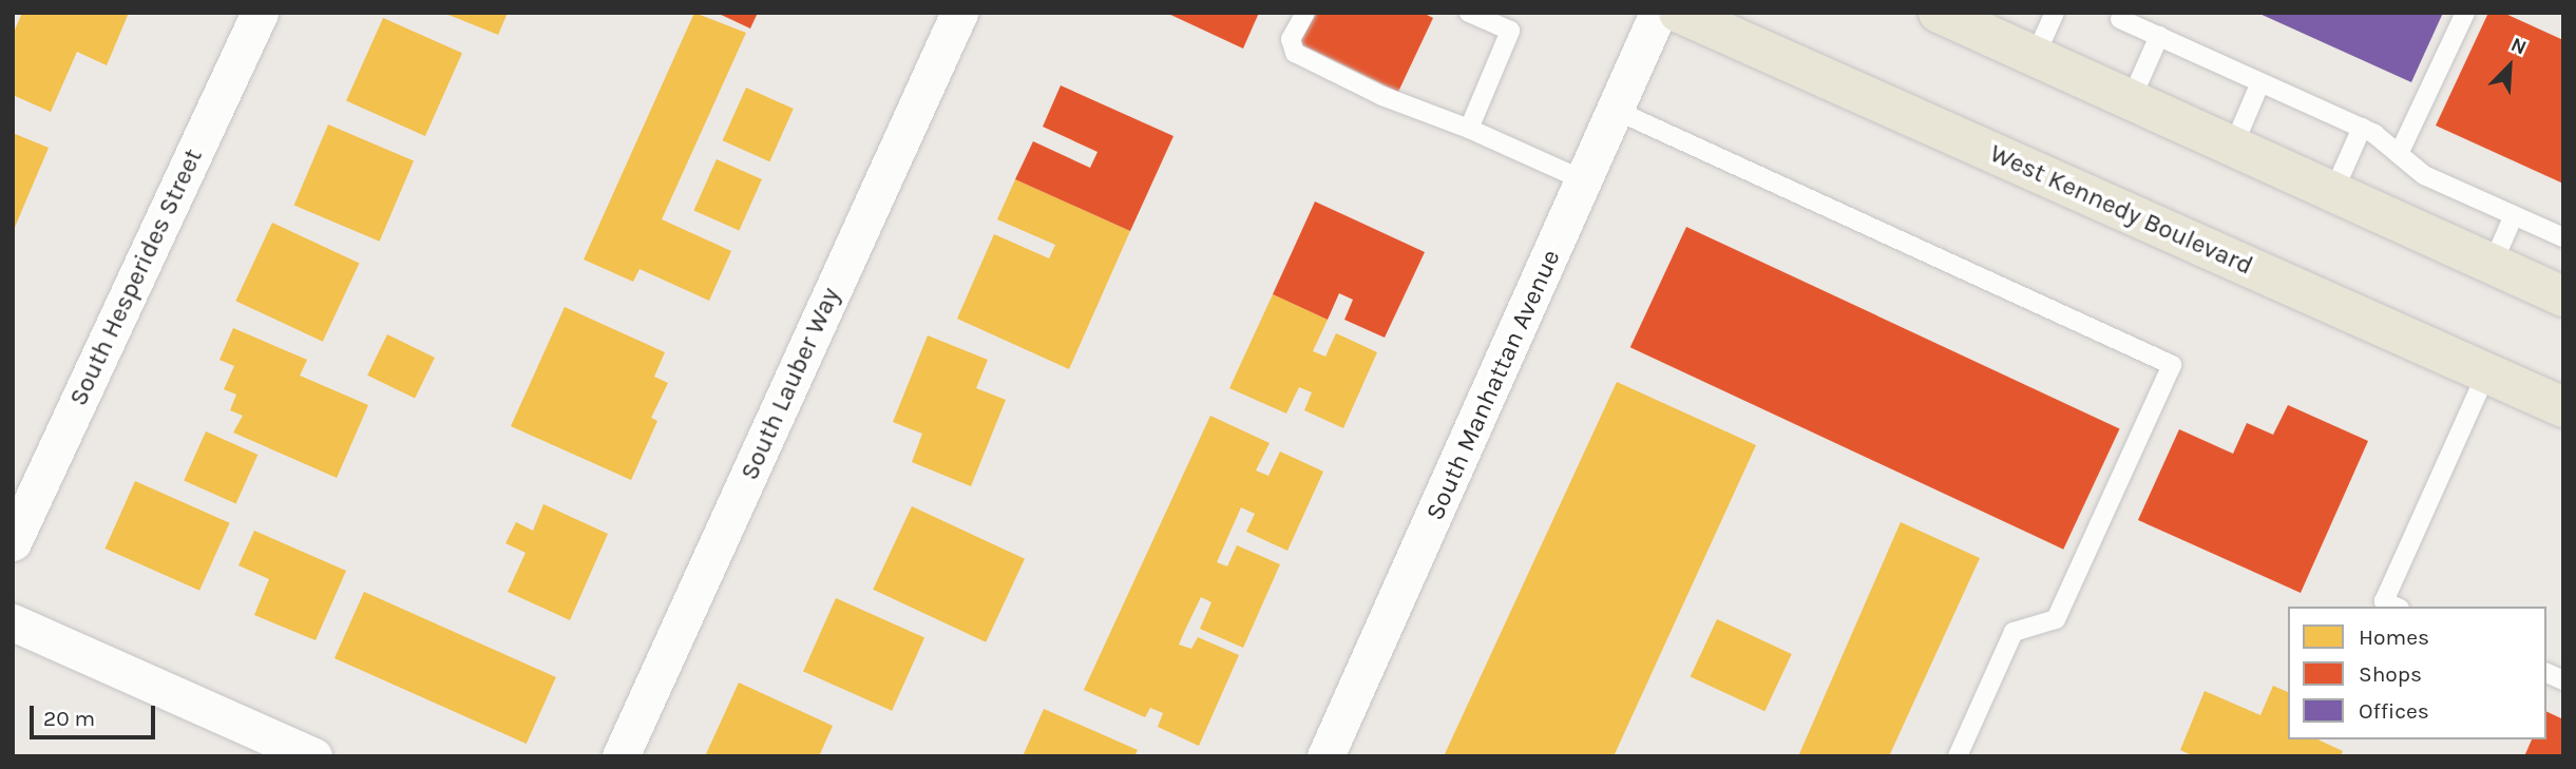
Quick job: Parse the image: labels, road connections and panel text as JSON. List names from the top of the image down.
{
  "streets": {
    "main road": ["West Kennedy Boulevard"],
    "street": ["South Hesperides Street", "South Lauber Way", "South Manhattan Avenue"]
  },
  "legend": ["Homes", "Shops", "Offices"],
  "scale_bar": "20 m",
  "north": "top right"
}
